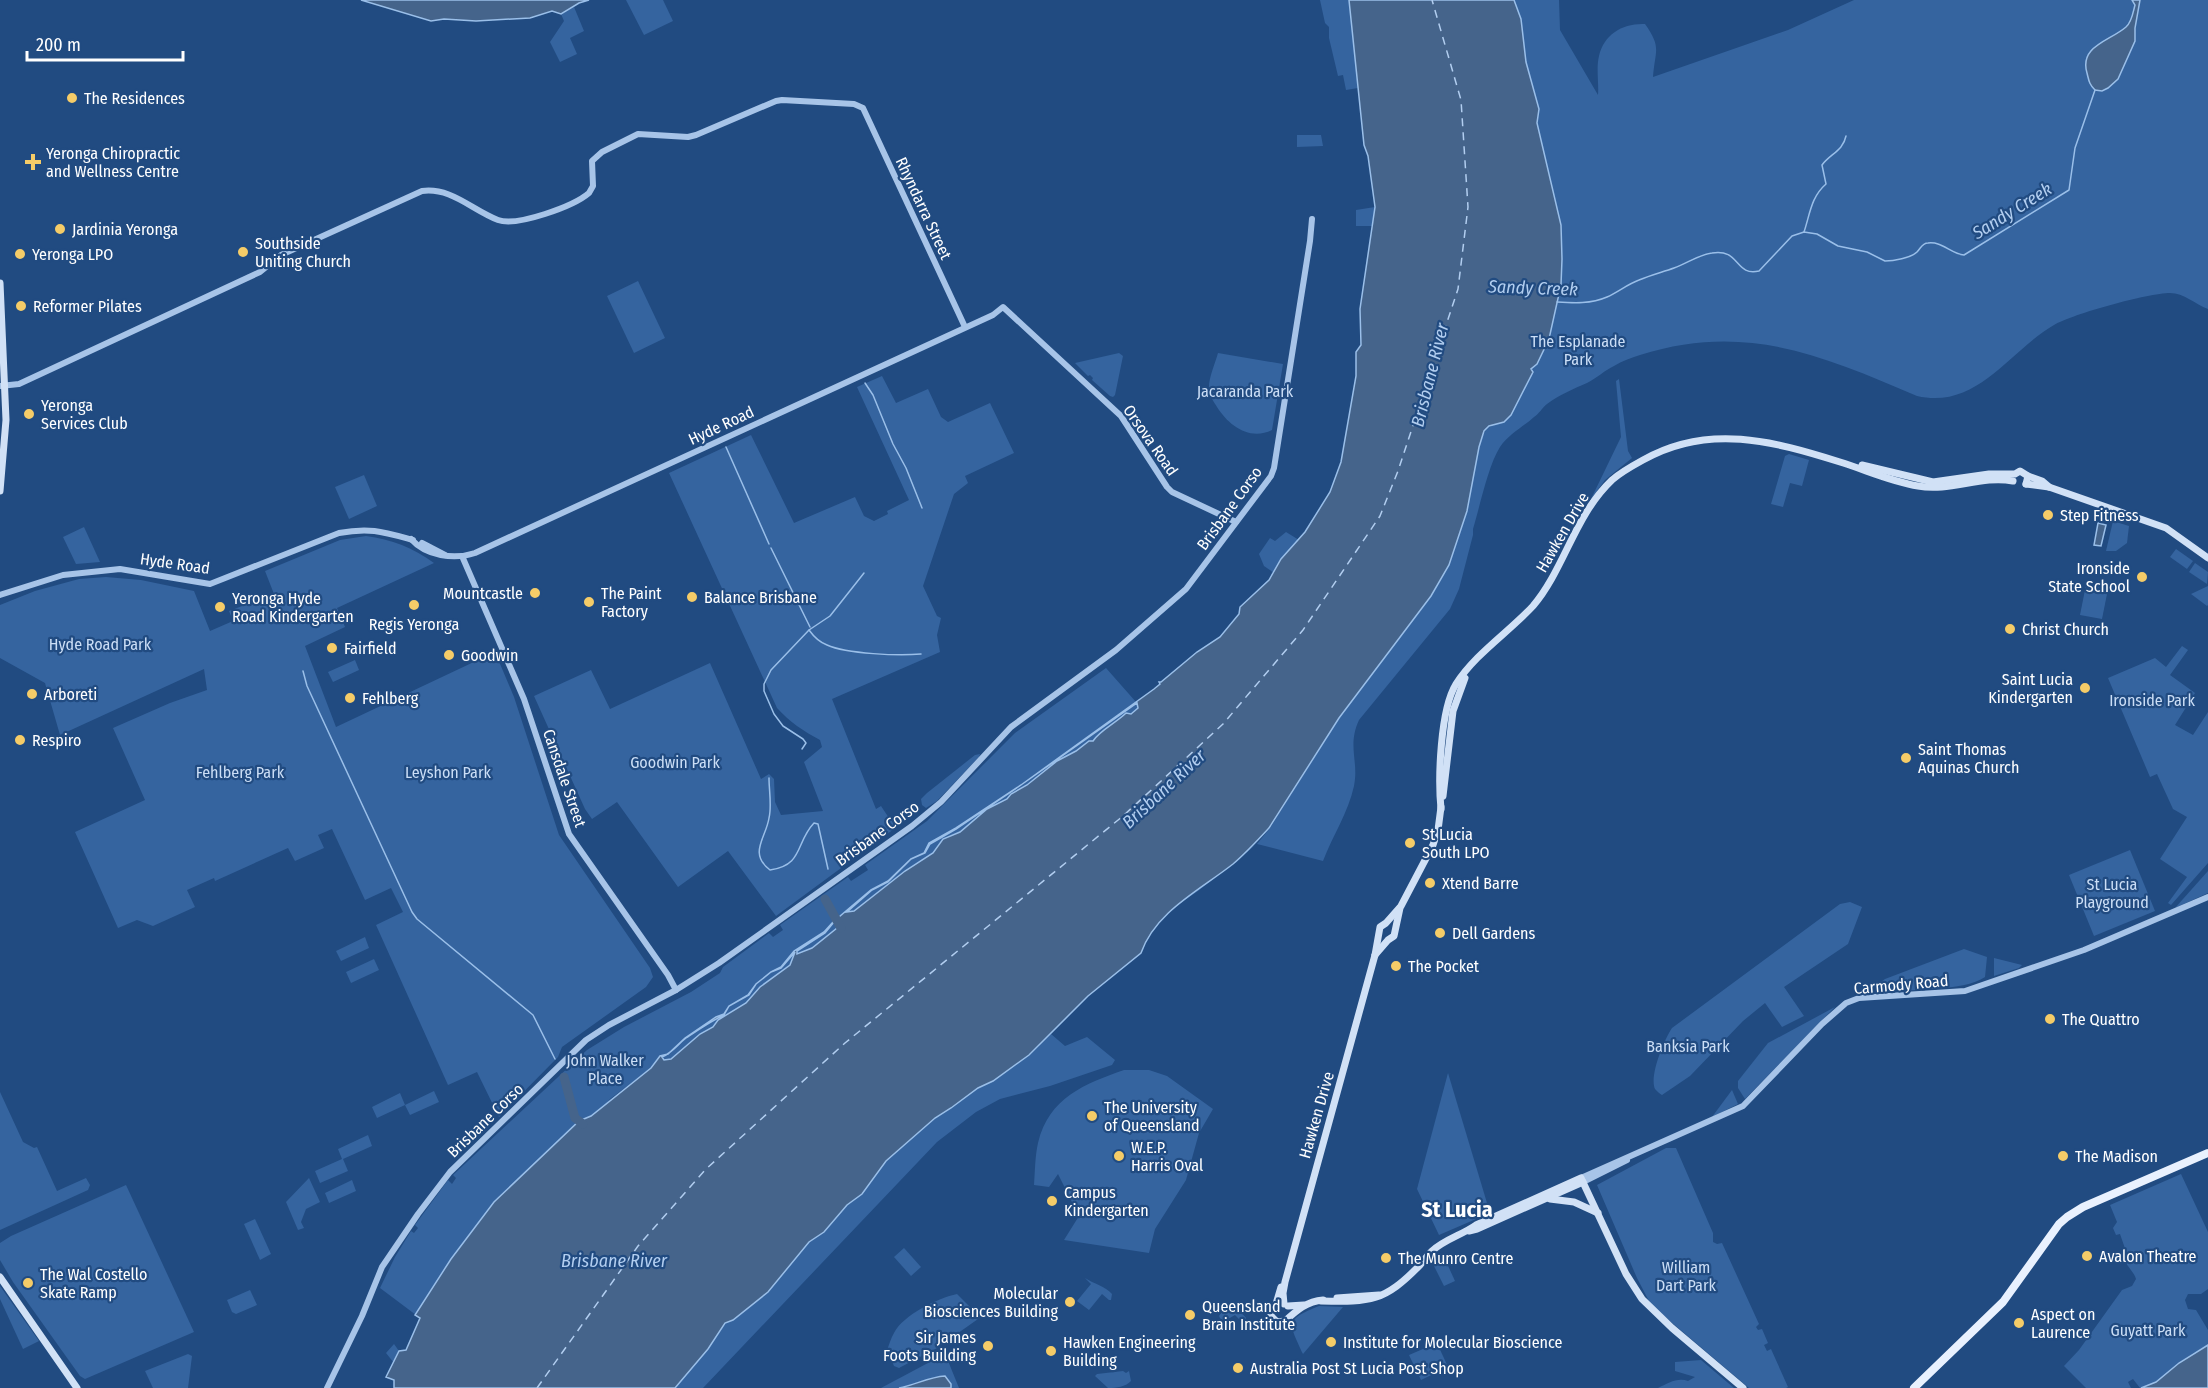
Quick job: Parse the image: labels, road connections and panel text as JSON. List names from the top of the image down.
{
  "streets": {
    "main road": ["Hawken Drive", "Carmody Road"],
    "street": [
      "Rhyndarra Street",
      "Hyde Road",
      "Orsova Road",
      "Brisbane Corso",
      "Cansdale Street"
    ]
  },
  "crossings": [
    ["Rhyndarra Street", "Hyde Road"],
    ["Hyde Road", "Orsova Road"],
    ["Hyde Road", "Cansdale Street"],
    ["Orsova Road", "Brisbane Corso"],
    ["Brisbane Corso", "Cansdale Street"],
    ["Hawken Drive", "Carmody Road"]
  ],
  "districts": ["St Lucia"],
  "water": ["Sandy Creek", "Brisbane River"],
  "parks": [
    "The Esplanade Park",
    "Jacaranda Park",
    "Hyde Road Park",
    "Ironside Park",
    "Goodwin Park",
    "Fehlberg Park",
    "Leyshon Park",
    "St Lucia Playground",
    "Banksia Park",
    "John Walker Place",
    "William Dart Park",
    "Guyatt Park"
  ],
  "places": {
    "other": [
      "The Residences",
      "Jardinia Yeronga",
      "Southside Uniting Church",
      "Yeronga LPO",
      "Reformer Pilates",
      "Yeronga Services Club",
      "Step Fitness",
      "Ironside State School",
      "Mountcastle",
      "Balance Brisbane",
      "The Paint Factory",
      "Regis Yeronga",
      "Yeronga Hyde Road Kindergarten",
      "Christ Church",
      "Fairfield",
      "Goodwin",
      "Saint Lucia Kindergarten",
      "Arboreti",
      "Fehlberg",
      "Respiro",
      "Saint Thomas Aquinas Church",
      "St Lucia South LPO",
      "Xtend Barre",
      "Dell Gardens",
      "The Pocket",
      "The Quattro",
      "The University of Queensland",
      "W.E.P. Harris Oval",
      "The Madison",
      "Campus Kindergarten",
      "Avalon Theatre",
      "The Munro Centre",
      "The Wal Costello Skate Ramp",
      "Molecular Biosciences Building",
      "Queensland Brain Institute",
      "Aspect on Laurence",
      "Institute for Molecular Bioscience",
      "Sir James Foots Building",
      "Hawken Engineering Building",
      "Australia Post St Lucia Post Shop"
    ],
    "health": ["Yeronga Chiropractic and Wellness Centre"]
  },
  "scale_bar": "200 m"
}
